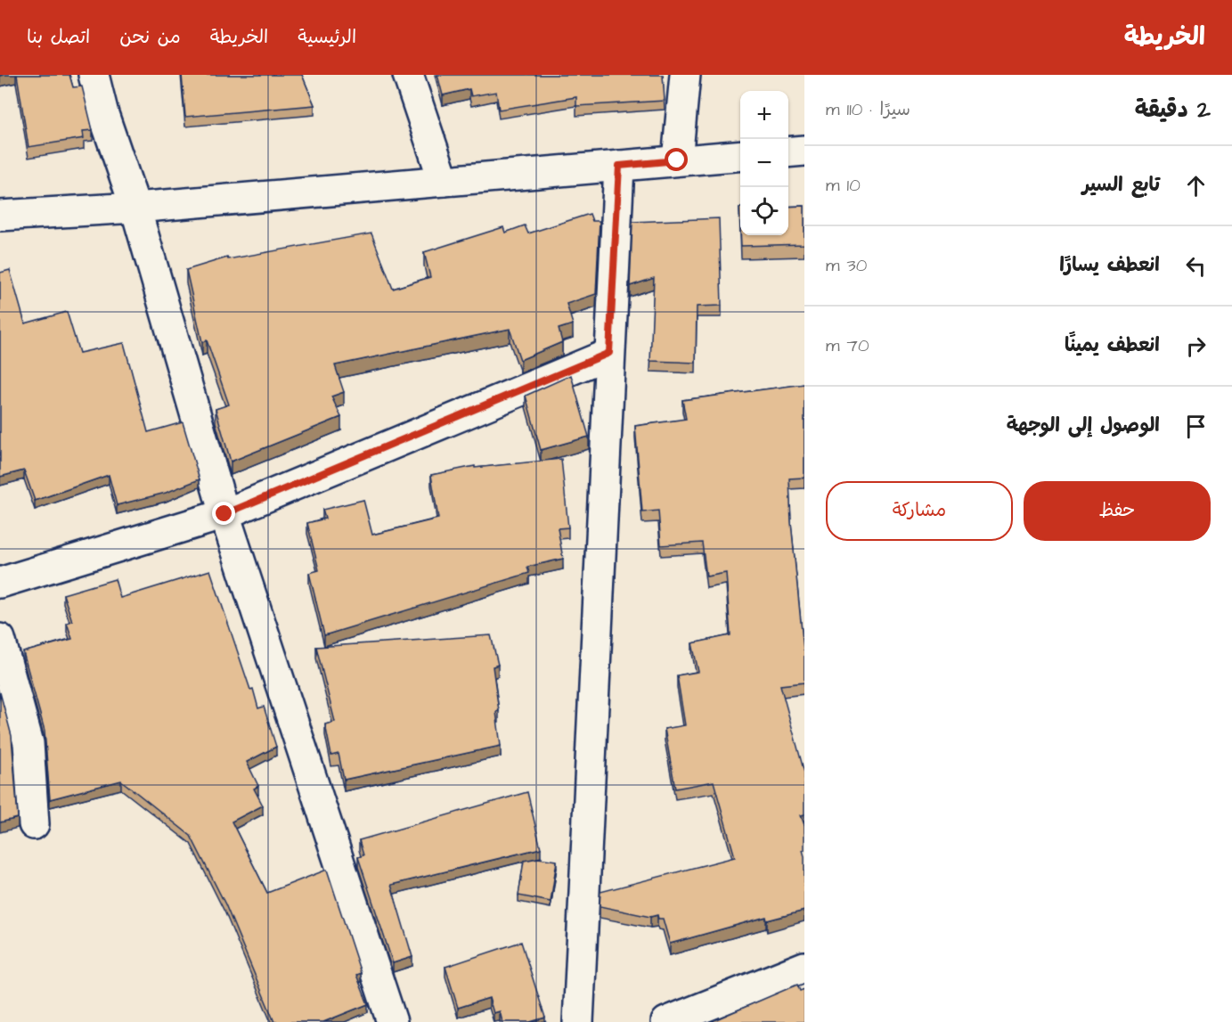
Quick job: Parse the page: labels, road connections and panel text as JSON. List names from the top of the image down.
{
  "page": {
    "header": "الخريطة",
    "nav": [
      "الرئيسية",
      "الخريطة",
      "من نحن",
      "اتصل بنا"
    ],
    "heading": ["2 دقيقة", "سيرًا · 110 m"],
    "map_buttons": ["+", "−"],
    "list": [
      ["تابع السير", "10 m"],
      ["انعطف يسارًا", "30 m"],
      ["انعطف يمينًا", "70 m"],
      "الوصول إلى الوجهة"
    ],
    "buttons": ["حفظ", "مشاركة"]
  }
}
